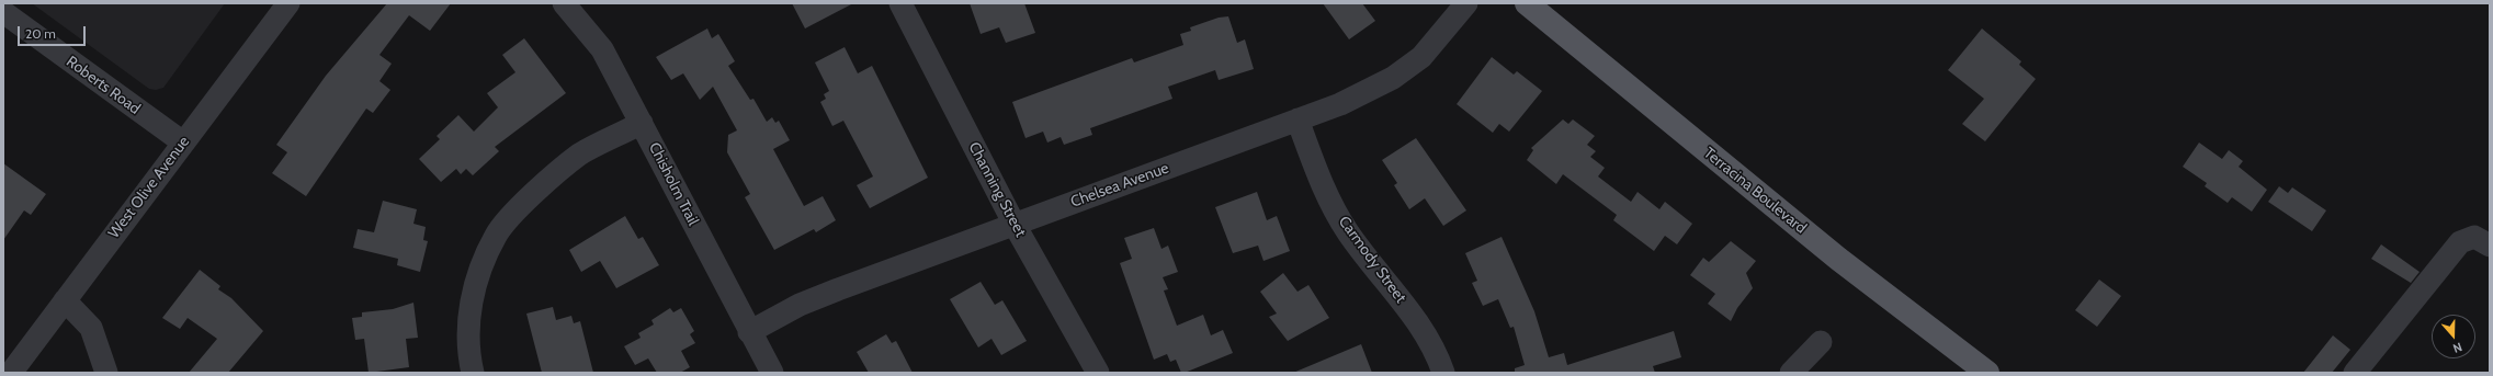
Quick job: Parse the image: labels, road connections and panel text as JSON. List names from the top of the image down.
{
  "streets": {
    "main road": ["Terracina Boulevard"],
    "street": [
      "Roberts Road",
      "Chisholm Trail",
      "Chelsea Avenue",
      "West Olive Avenue",
      "Channing Street",
      "Carmody Street"
    ]
  },
  "crossings": [
    ["Roberts Road", "West Olive Avenue"],
    ["Chisholm Trail", "Chelsea Avenue"],
    ["Chelsea Avenue", "Channing Street"],
    ["Chelsea Avenue", "Carmody Street"]
  ],
  "scale_bar": "20 m",
  "north": "bottom"
}
